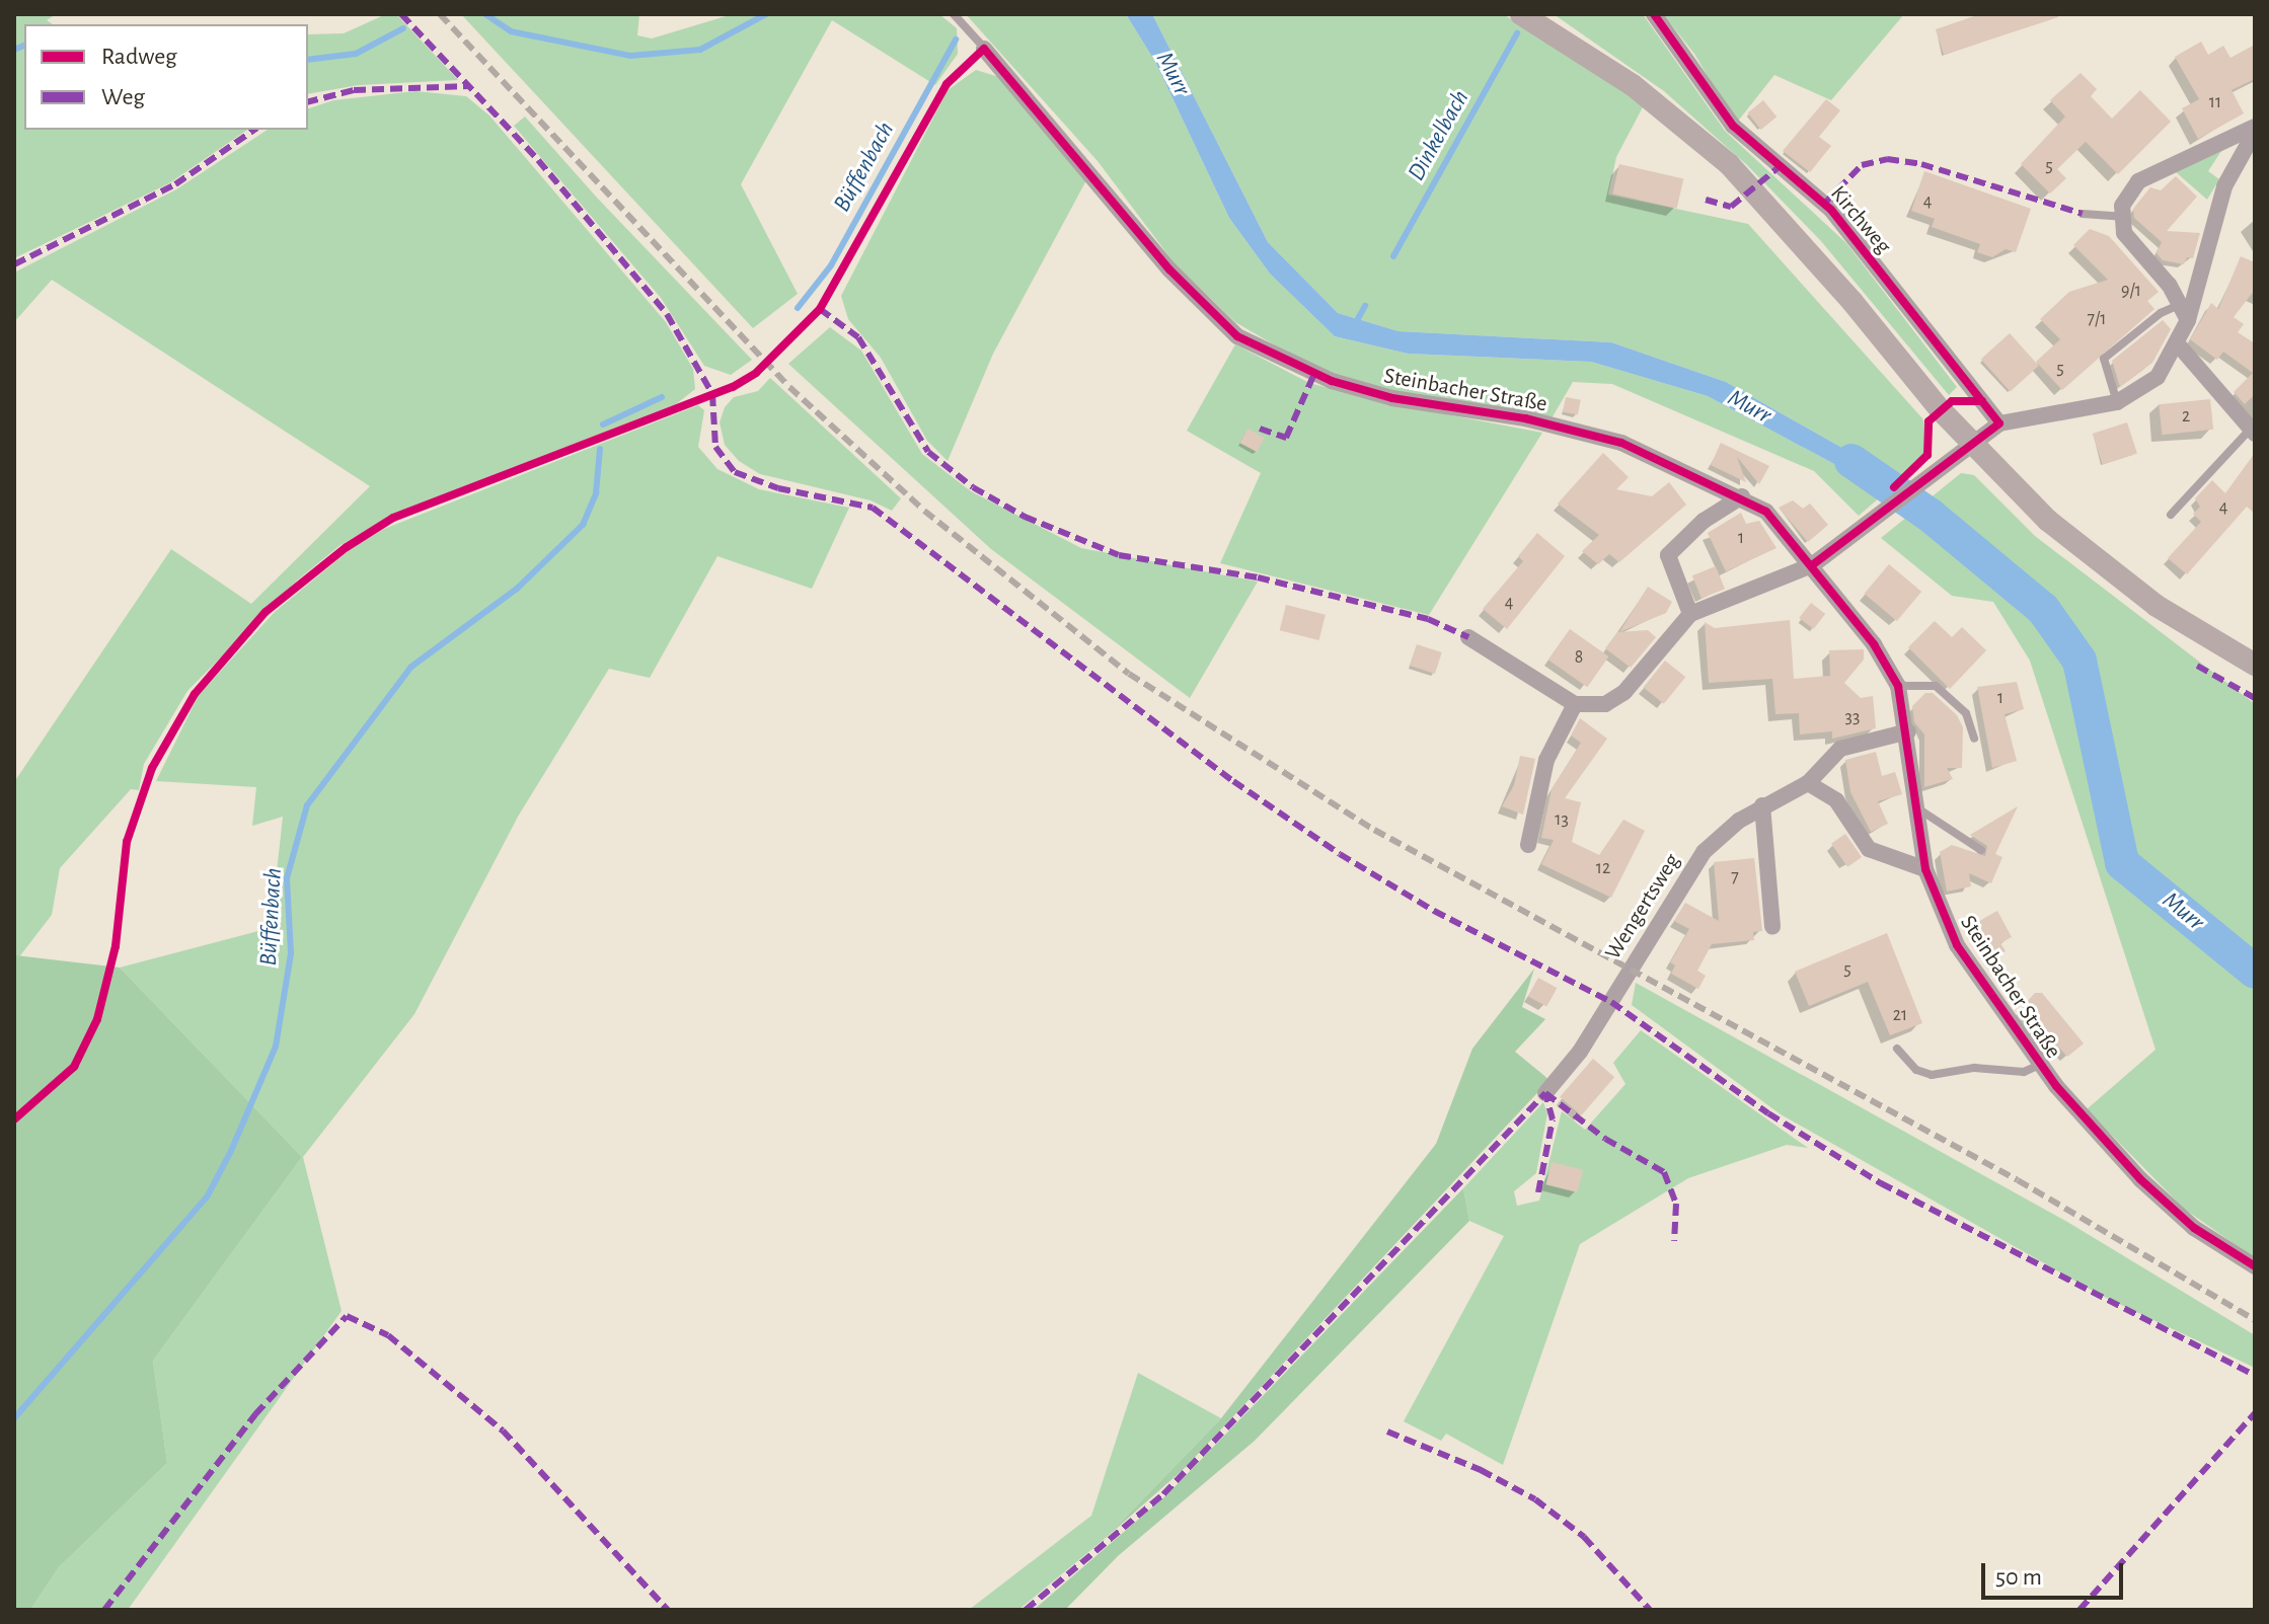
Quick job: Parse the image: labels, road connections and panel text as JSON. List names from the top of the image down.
{
  "streets": {
    "street": ["Kirchweg", "Steinbacher Straße", "Wengertsweg"]
  },
  "water": ["Murr", "Dinkelbach", "Büffenbach"],
  "house_numbers": [
    "11",
    "5",
    "4",
    "9/1",
    "7/1",
    "5",
    "2",
    "4",
    "1",
    "4",
    "8",
    "1",
    "33",
    "13",
    "12",
    "7",
    "5",
    "21"
  ],
  "legend": ["Radweg", "Weg"],
  "scale_bar": "50 m"
}
